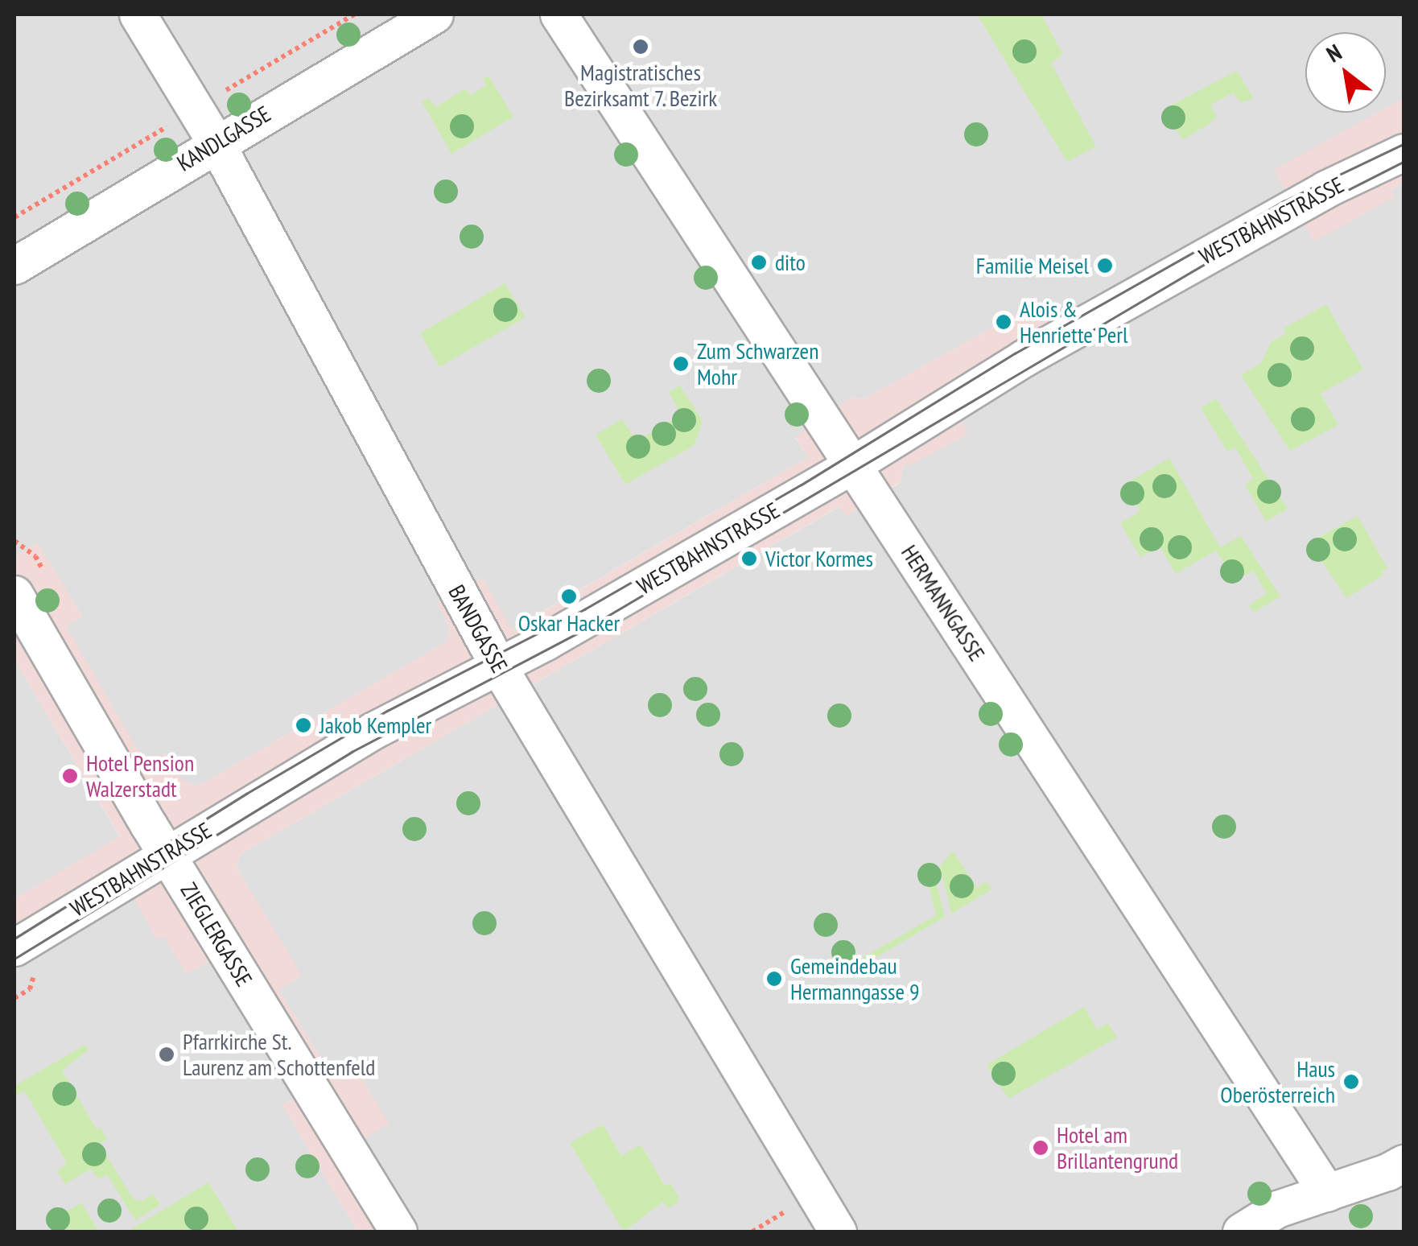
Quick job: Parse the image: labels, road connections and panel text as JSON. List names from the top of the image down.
{
  "streets": {
    "street": [
      "KANDLGASSE",
      "WESTBAHNSTRASSE",
      "HERMANNGASSE",
      "BANDGASSE",
      "ZIEGLERGASSE"
    ]
  },
  "crossings": [
    ["KANDLGASSE", "BANDGASSE"],
    ["WESTBAHNSTRASSE", "HERMANNGASSE"],
    ["WESTBAHNSTRASSE", "BANDGASSE"],
    ["WESTBAHNSTRASSE", "ZIEGLERGASSE"]
  ],
  "places": [
    "Magistratisches Bezirksamt 7. Bezirk",
    "dito",
    "Familie Meisel",
    "Alois & Henriette Perl",
    "Zum Schwarzen Mohr",
    "Victor Kormes",
    "Oskar Hacker",
    "Jakob Kempler",
    "Hotel Pension Walzerstadt",
    "Gemeindebau Hermanngasse 9",
    "Pfarrkirche St. Laurenz am Schottenfeld",
    "Haus Oberösterreich",
    "Hotel am Brillantengrund"
  ],
  "north": "top left"
}
